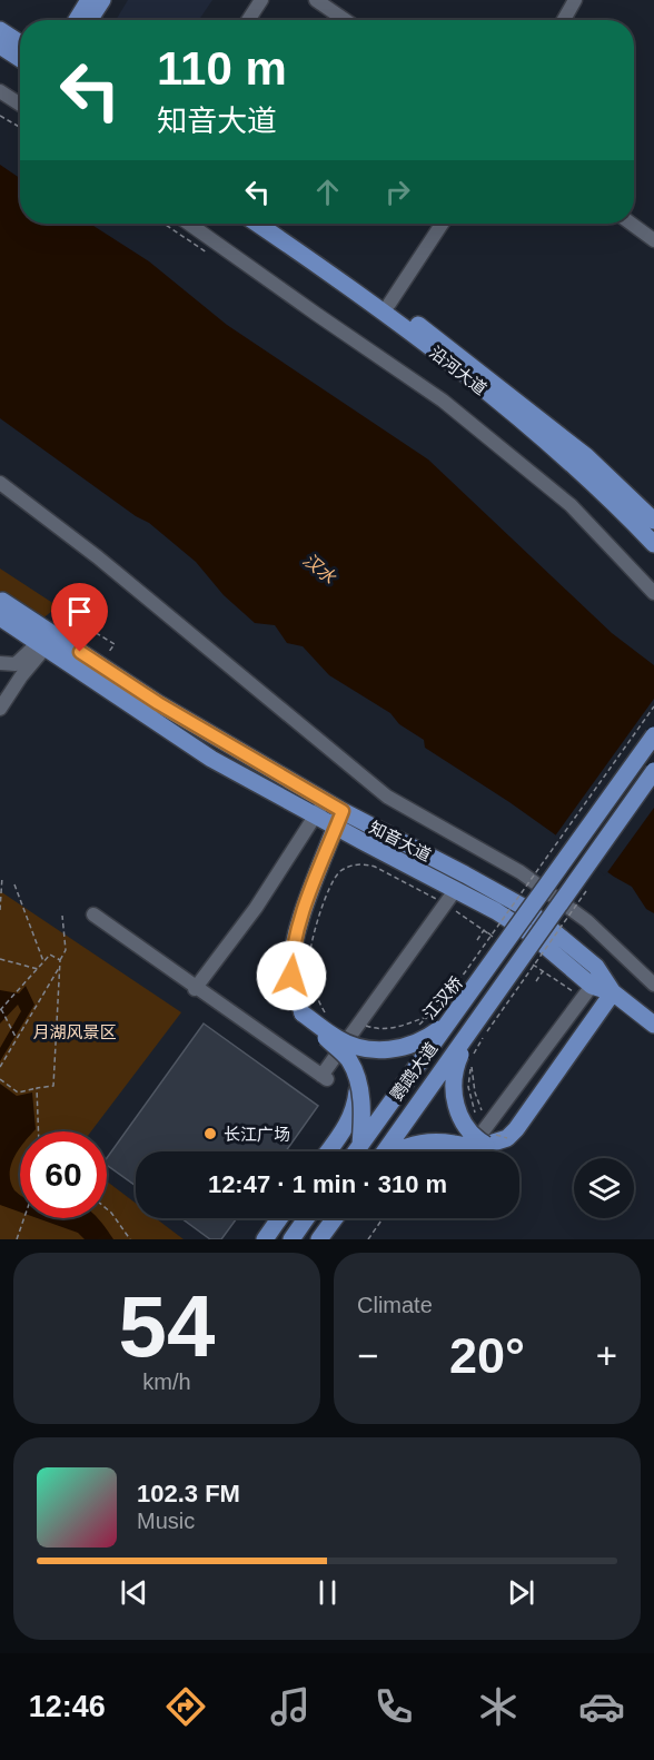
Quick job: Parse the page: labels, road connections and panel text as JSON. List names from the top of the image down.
{
  "streets": {
    "main road": [
      "沿河大道",
      "知音大道",
      "江汉桥",
      "鹦鹉大道"
    ]
  },
  "crossings": [
    ["江汉桥", "鹦鹉大道"]
  ],
  "water": ["汉水"],
  "parks": ["月湖风景区"],
  "places": ["长江广场"],
  "page": {
    "turn": ["110 m", "知音大道"],
    "limit": "60",
    "trip": "12:47 · 1 min · 310 m",
    "tile": [
      ["54", "km/h"],
      "Climate"
    ],
    "heat": ["−", "20°", "+"],
    "song": ["102.3 FM", "Music"],
    "tabs": "12:46"
  }
}
